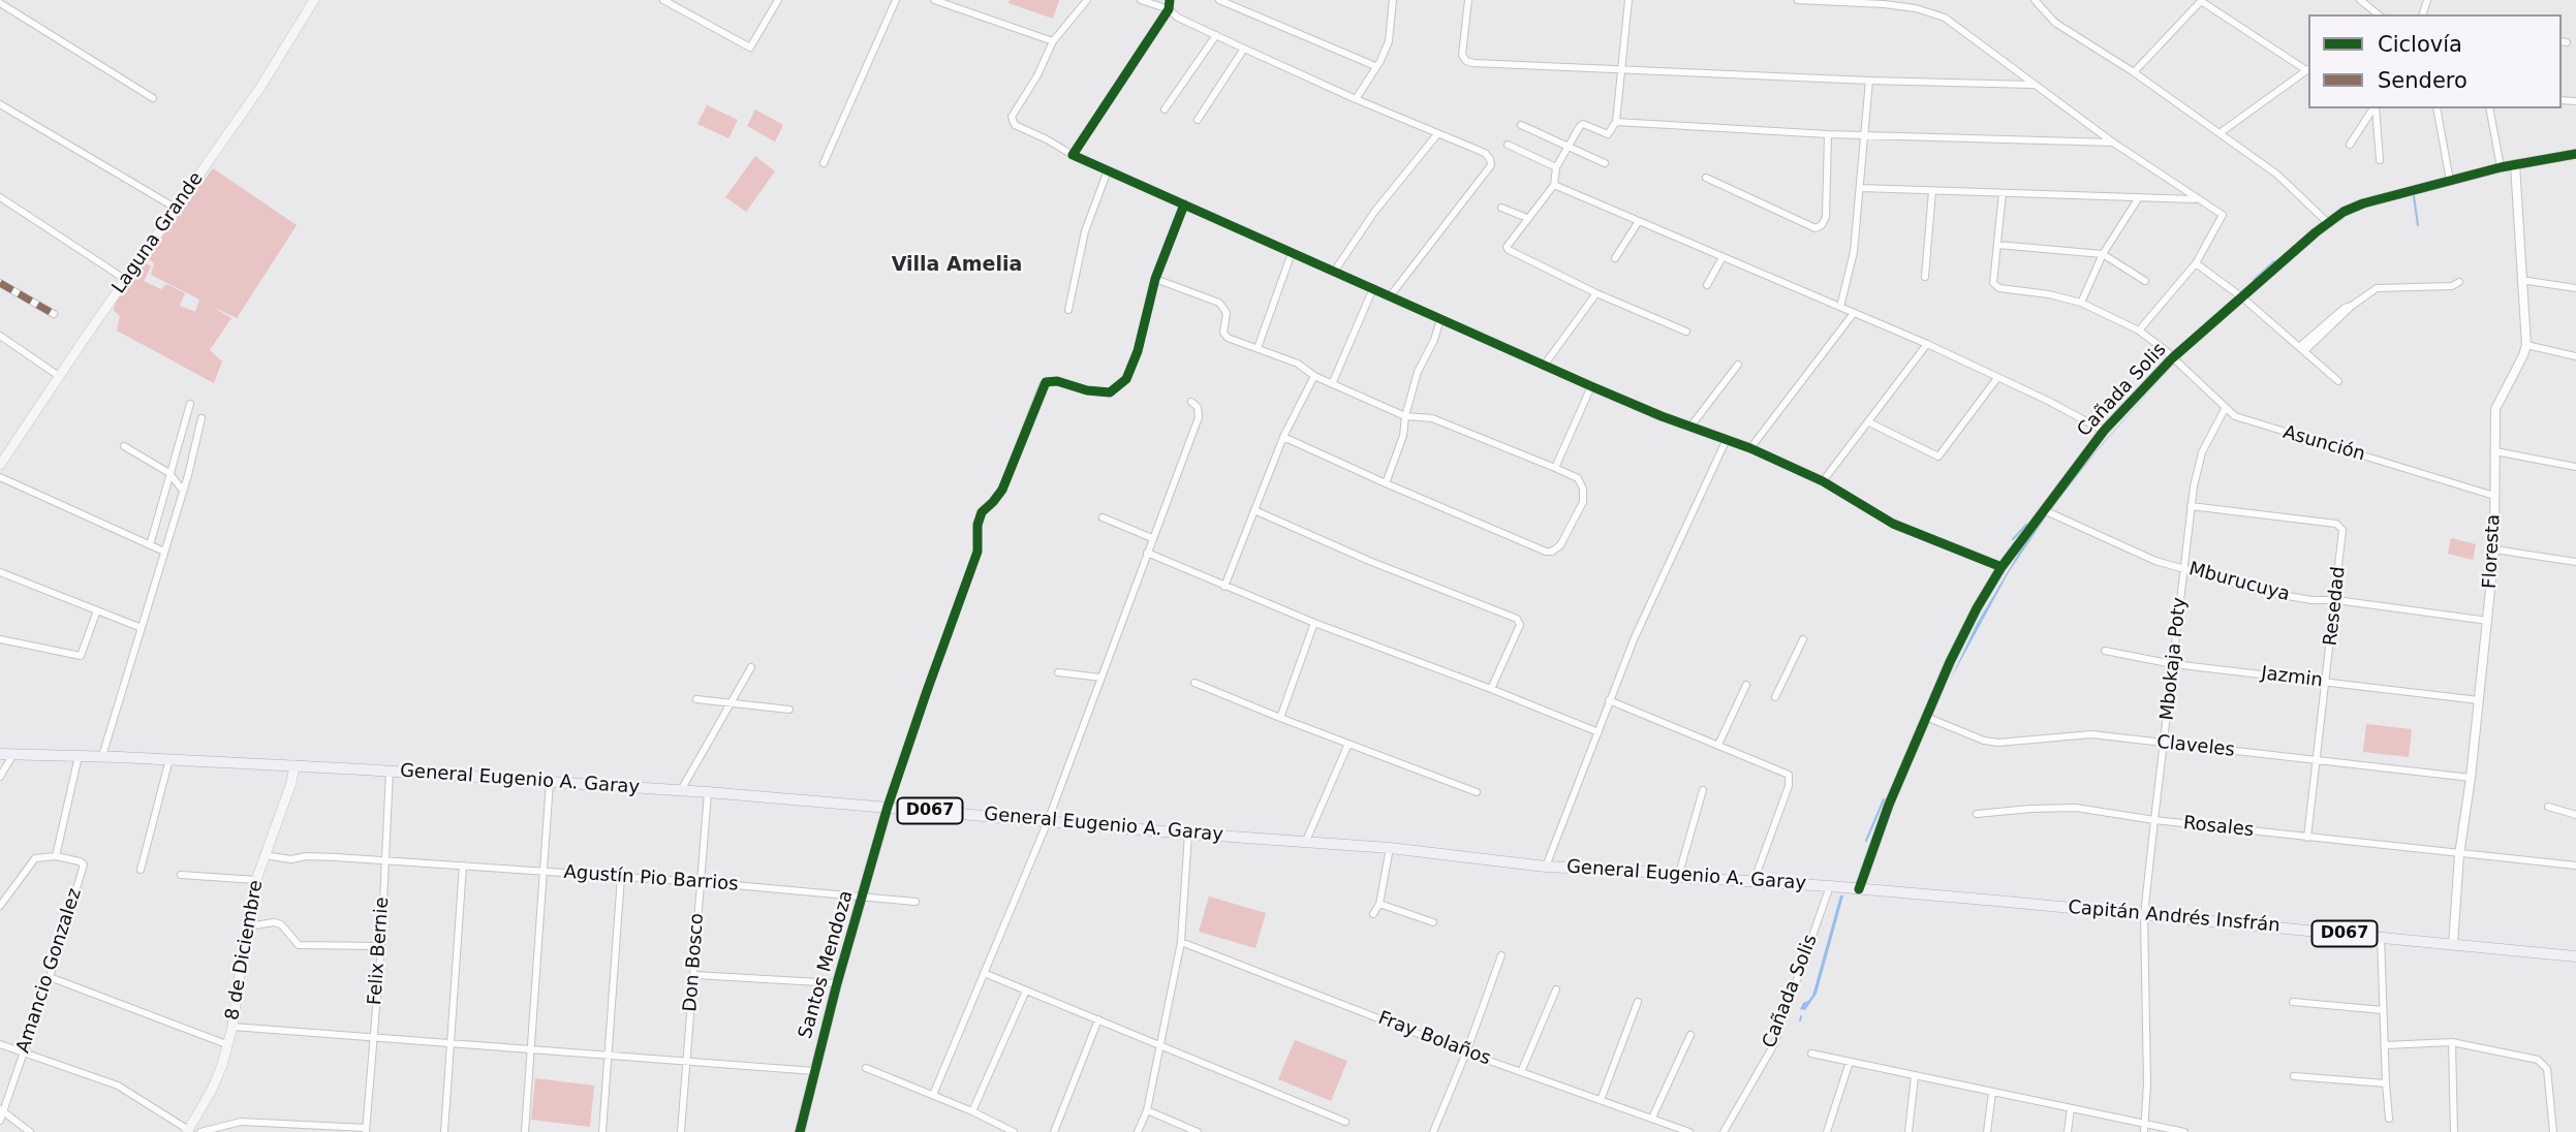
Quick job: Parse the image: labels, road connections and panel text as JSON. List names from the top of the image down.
{
  "streets": {
    "main road": [
      "Laguna Grande",
      "General Eugenio A. Garay",
      "D067",
      "Capitán Andrés Insfrán",
      "8 de Diciembre"
    ],
    "street": [
      "Cañada Solis",
      "Asunción",
      "Floresta",
      "Mburucuya",
      "Resedad",
      "Mbokaja Poty",
      "Jazmin",
      "Claveles",
      "Rosales",
      "Agustín Pio Barrios",
      "Felix Bernie",
      "Don Bosco",
      "Santos Mendoza",
      "Amancio Gonzalez",
      "Fray Bolaños"
    ]
  },
  "crossings": [
    ["Cañada Solis", "Asunción"],
    ["Cañada Solis", "Floresta"],
    ["Cañada Solis", "Mburucuya"],
    ["Cañada Solis", "Claveles"],
    ["Cañada Solis", "General Eugenio A. Garay"],
    ["Cañada Solis", "Capitán Andrés Insfrán"],
    ["Asunción", "Floresta"],
    ["Asunción", "Mbokaja Poty"],
    ["Floresta", "Mburucuya"],
    ["Floresta", "Jazmin"],
    ["Floresta", "Claveles"],
    ["Floresta", "Rosales"],
    ["Floresta", "Capitán Andrés Insfrán"],
    ["Mburucuya", "Resedad"],
    ["Mburucuya", "Mbokaja Poty"],
    ["Resedad", "Mbokaja Poty"],
    ["Resedad", "Jazmin"],
    ["Resedad", "Claveles"],
    ["Resedad", "Rosales"],
    ["Mbokaja Poty", "Jazmin"],
    ["Mbokaja Poty", "Claveles"],
    ["Mbokaja Poty", "Rosales"],
    ["Mbokaja Poty", "Capitán Andrés Insfrán"],
    ["General Eugenio A. Garay", "Capitán Andrés Insfrán"],
    ["General Eugenio A. Garay", "8 de Diciembre"],
    ["General Eugenio A. Garay", "Felix Bernie"],
    ["General Eugenio A. Garay", "Don Bosco"],
    ["General Eugenio A. Garay", "Santos Mendoza"],
    ["Agustín Pio Barrios", "8 de Diciembre"],
    ["Agustín Pio Barrios", "Felix Bernie"],
    ["Agustín Pio Barrios", "Don Bosco"],
    ["Agustín Pio Barrios", "Santos Mendoza"]
  ],
  "districts": ["Villa Amelia"],
  "legend": ["Ciclovía", "Sendero"]
}
